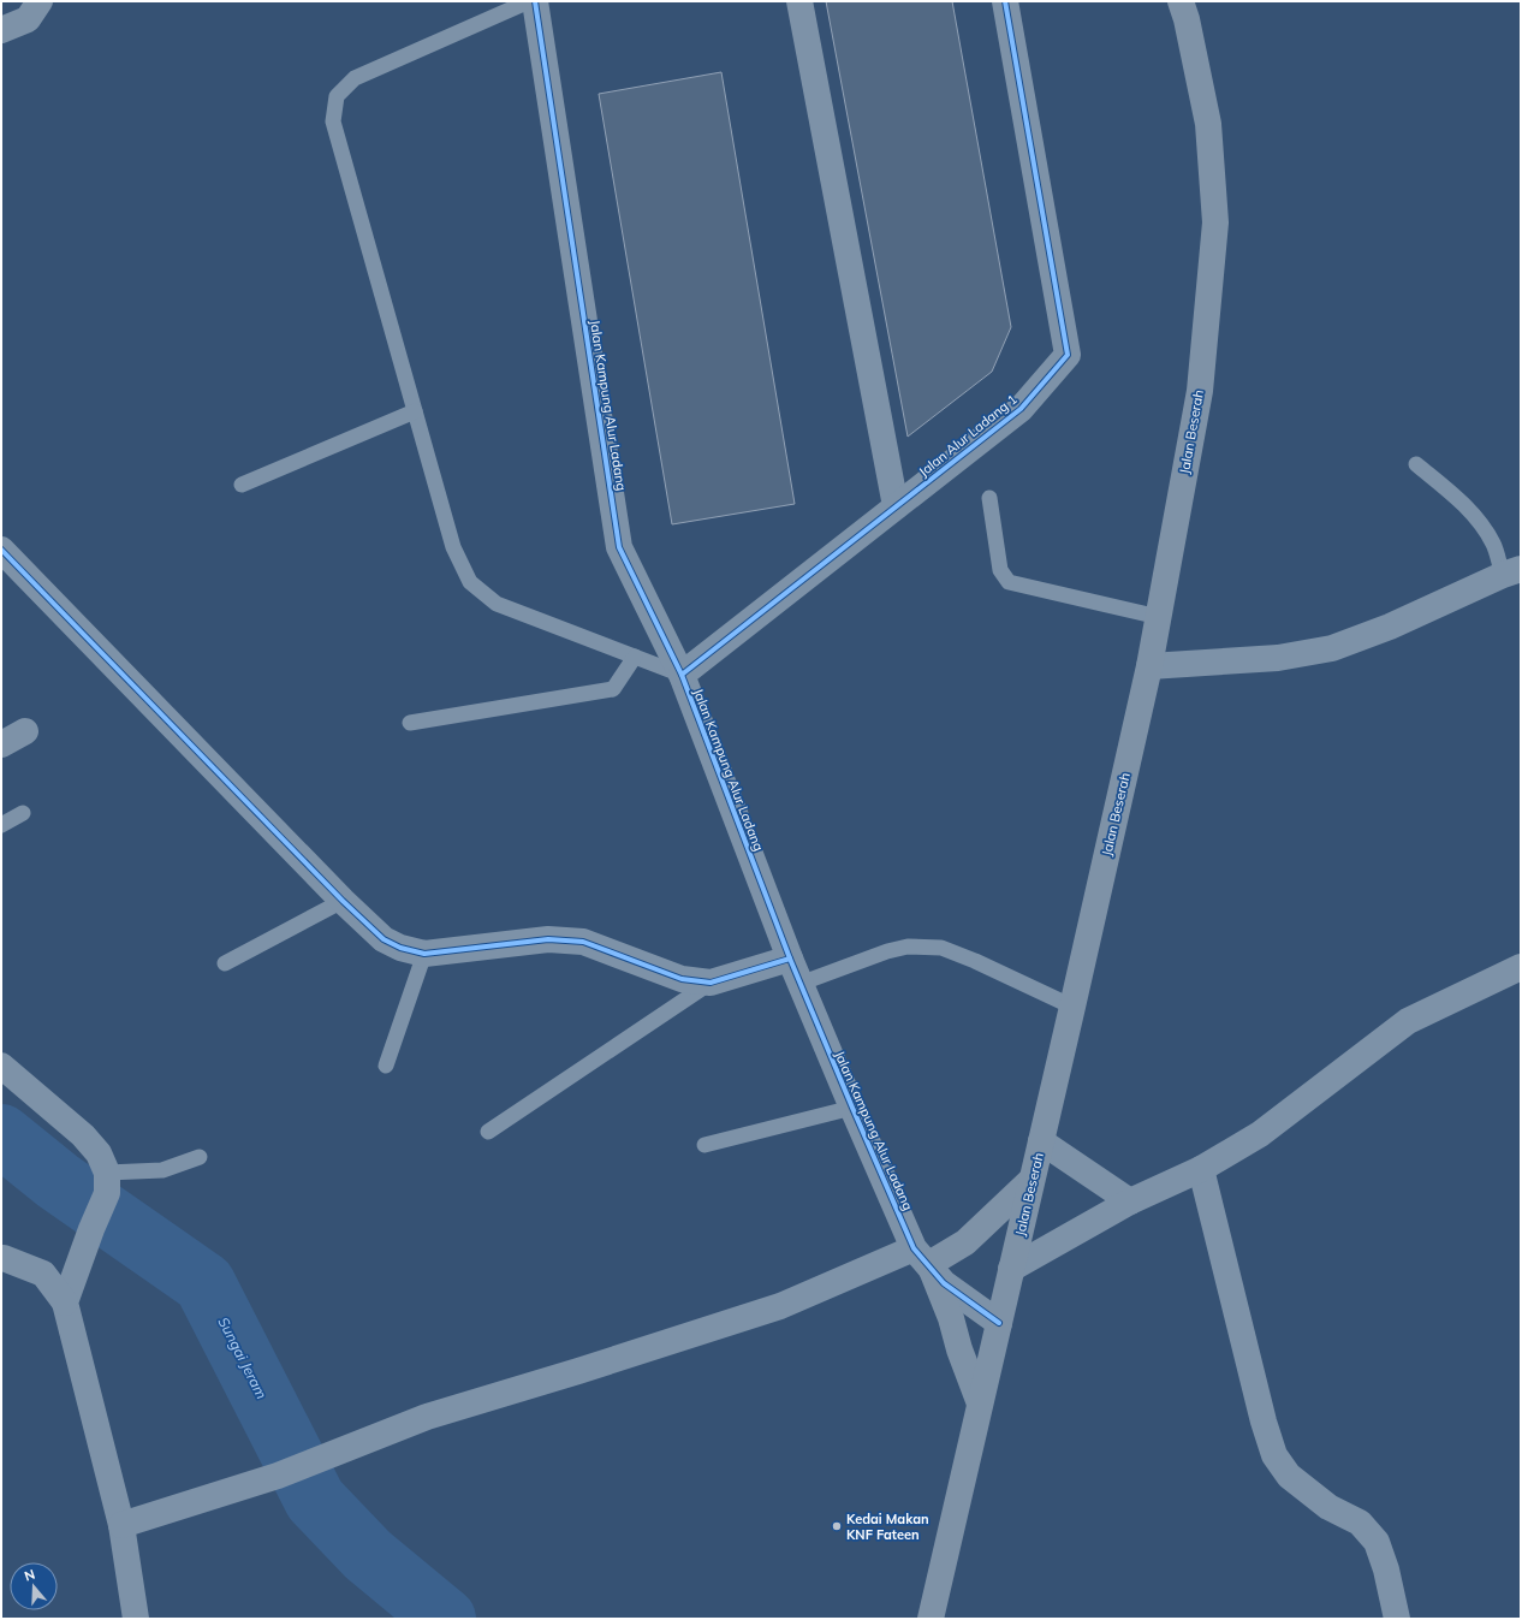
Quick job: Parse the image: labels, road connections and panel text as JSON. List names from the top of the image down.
{
  "streets": {
    "highway": ["Jalan Beserah"],
    "street": ["Jalan Kampung Alur Ladang", "Jalan Alur Ladang 1"]
  },
  "crossings": [
    ["Jalan Kampung Alur Ladang", "Jalan Beserah"],
    ["Jalan Kampung Alur Ladang", "Jalan Alur Ladang 1"]
  ],
  "water": ["Sungai Jeram"],
  "places": ["Kedai Makan KNF Fateen"],
  "north": "top"
}
